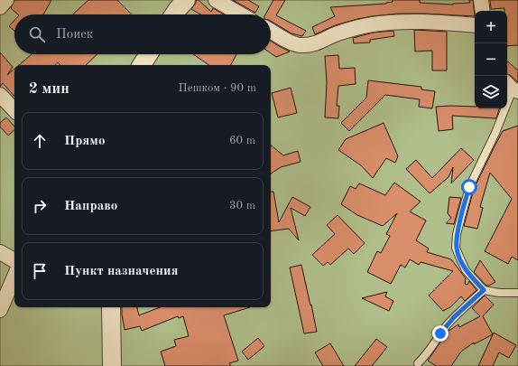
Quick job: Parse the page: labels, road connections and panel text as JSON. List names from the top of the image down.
{
  "page": {
    "map_buttons": ["+", "−"],
    "search": "Поиск",
    "heading": ["2 мин", "Пешком · 90 m"],
    "list": [
      ["Прямо", "60 m"],
      ["Направо", "30 m"],
      "Пункт назначения"
    ]
  }
}
